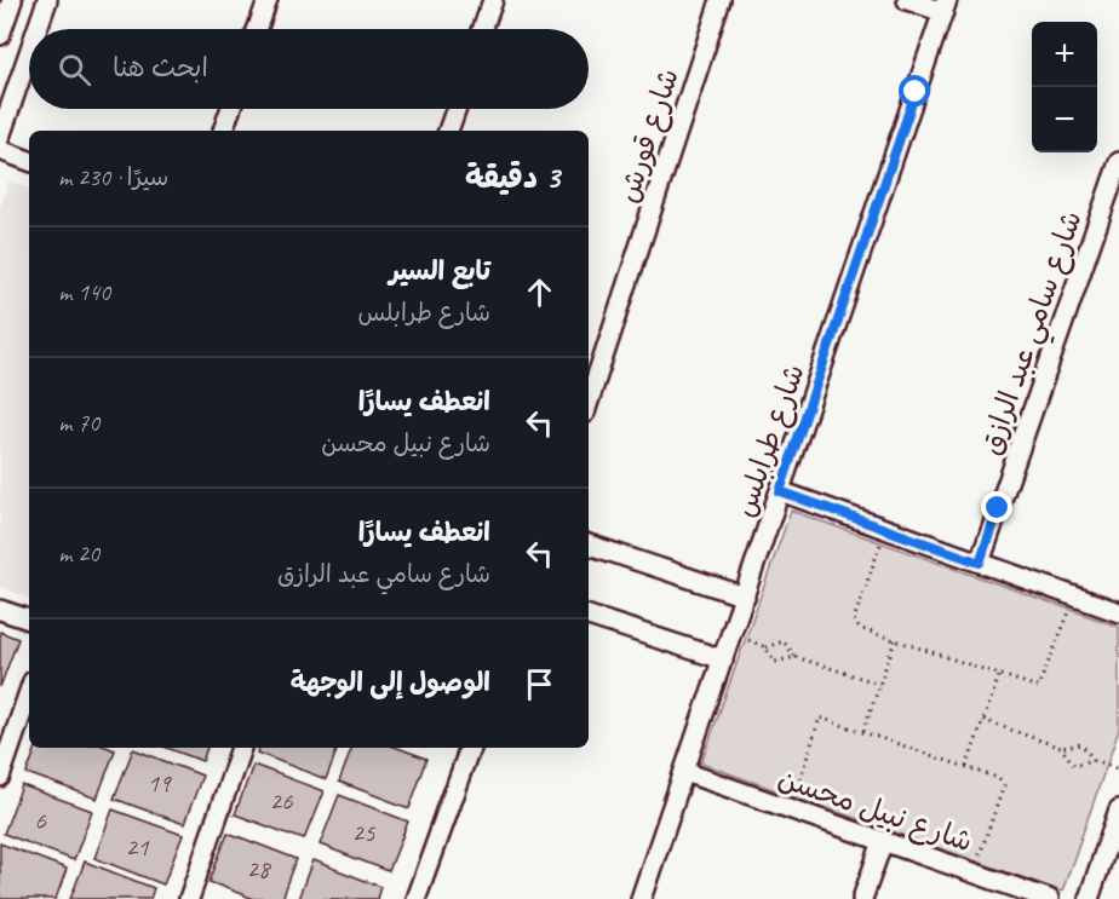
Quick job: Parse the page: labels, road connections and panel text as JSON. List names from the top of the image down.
{
  "streets": {
    "street": [
      "شارع قورش",
      "شارع سامي عبد الرازق",
      "شارع طرابلس",
      "شارع نبيل محسن"
    ]
  },
  "crossings": [
    ["شارع طرابلس", "شارع نبيل محسن"]
  ],
  "house_numbers": [
    "19",
    "26",
    "6",
    "25",
    "21",
    "28"
  ],
  "page": {
    "map_buttons": ["+", "−"],
    "search": "ابحث هنا",
    "heading": ["3 دقيقة", "سيرًا · 230 m"],
    "list": [
      ["تابع السير", "شارع طرابلس", "140 m"],
      ["انعطف يسارًا", "شارع نبيل محسن", "70 m"],
      ["انعطف يسارًا", "شارع سامي عبد الرازق", "20 m"],
      "الوصول إلى الوجهة"
    ]
  }
}
